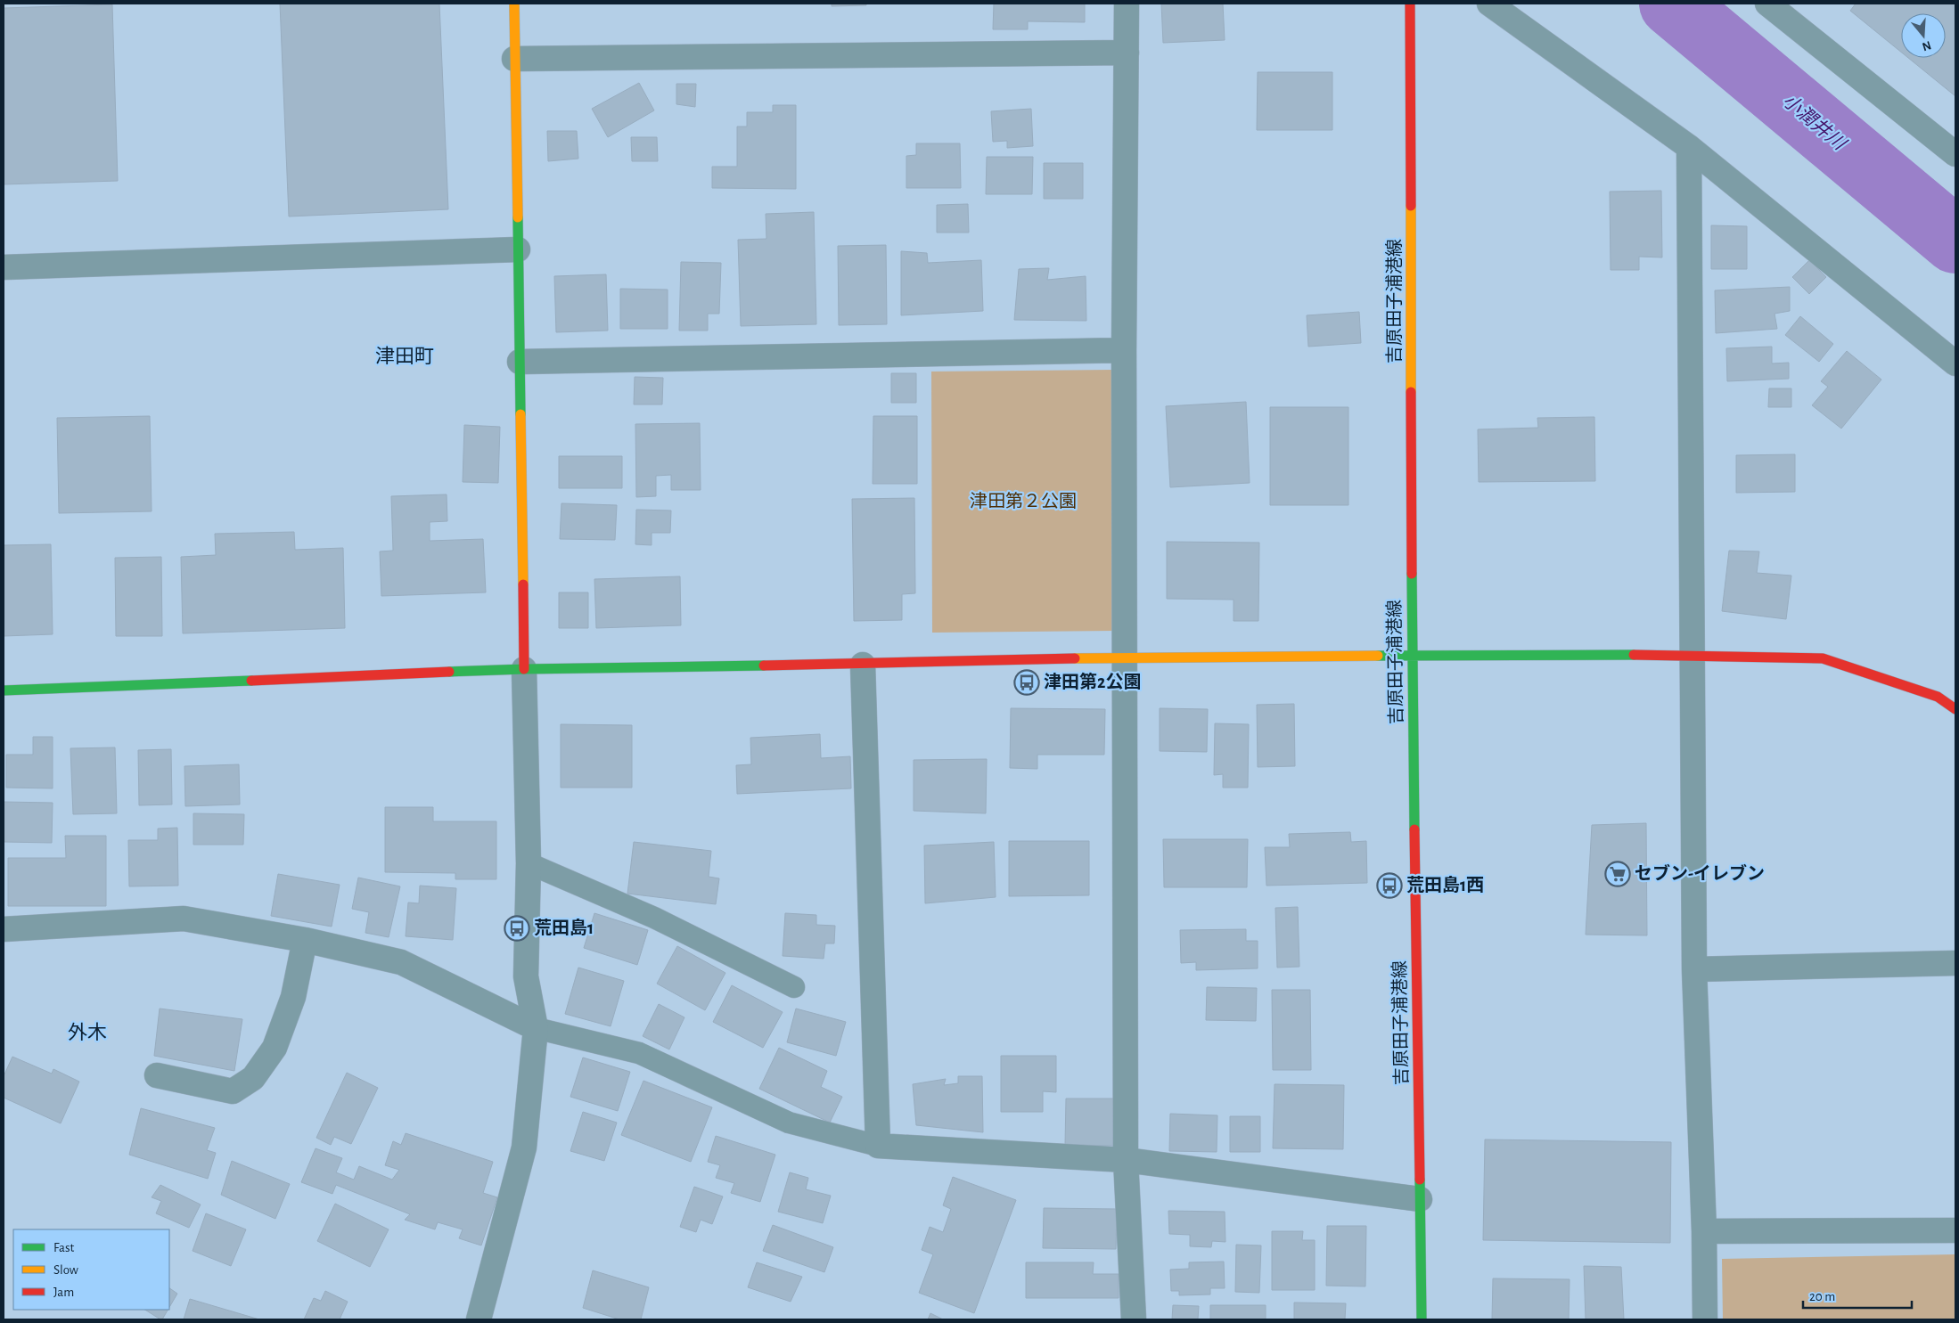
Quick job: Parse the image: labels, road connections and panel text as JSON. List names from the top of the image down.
{
  "streets": {
    "street": ["吉原田子浦港線"]
  },
  "districts": ["津田町", "外木"],
  "water": ["小潤井川"],
  "parks": ["津田第２公園"],
  "places": {
    "bus stop": ["津田第2公園", "荒田島1西", "荒田島1"],
    "supermarket": ["セブン-イレブン"]
  },
  "legend": ["Fast", "Slow", "Jam"],
  "scale_bar": "20 m",
  "north": "bottom"
}
